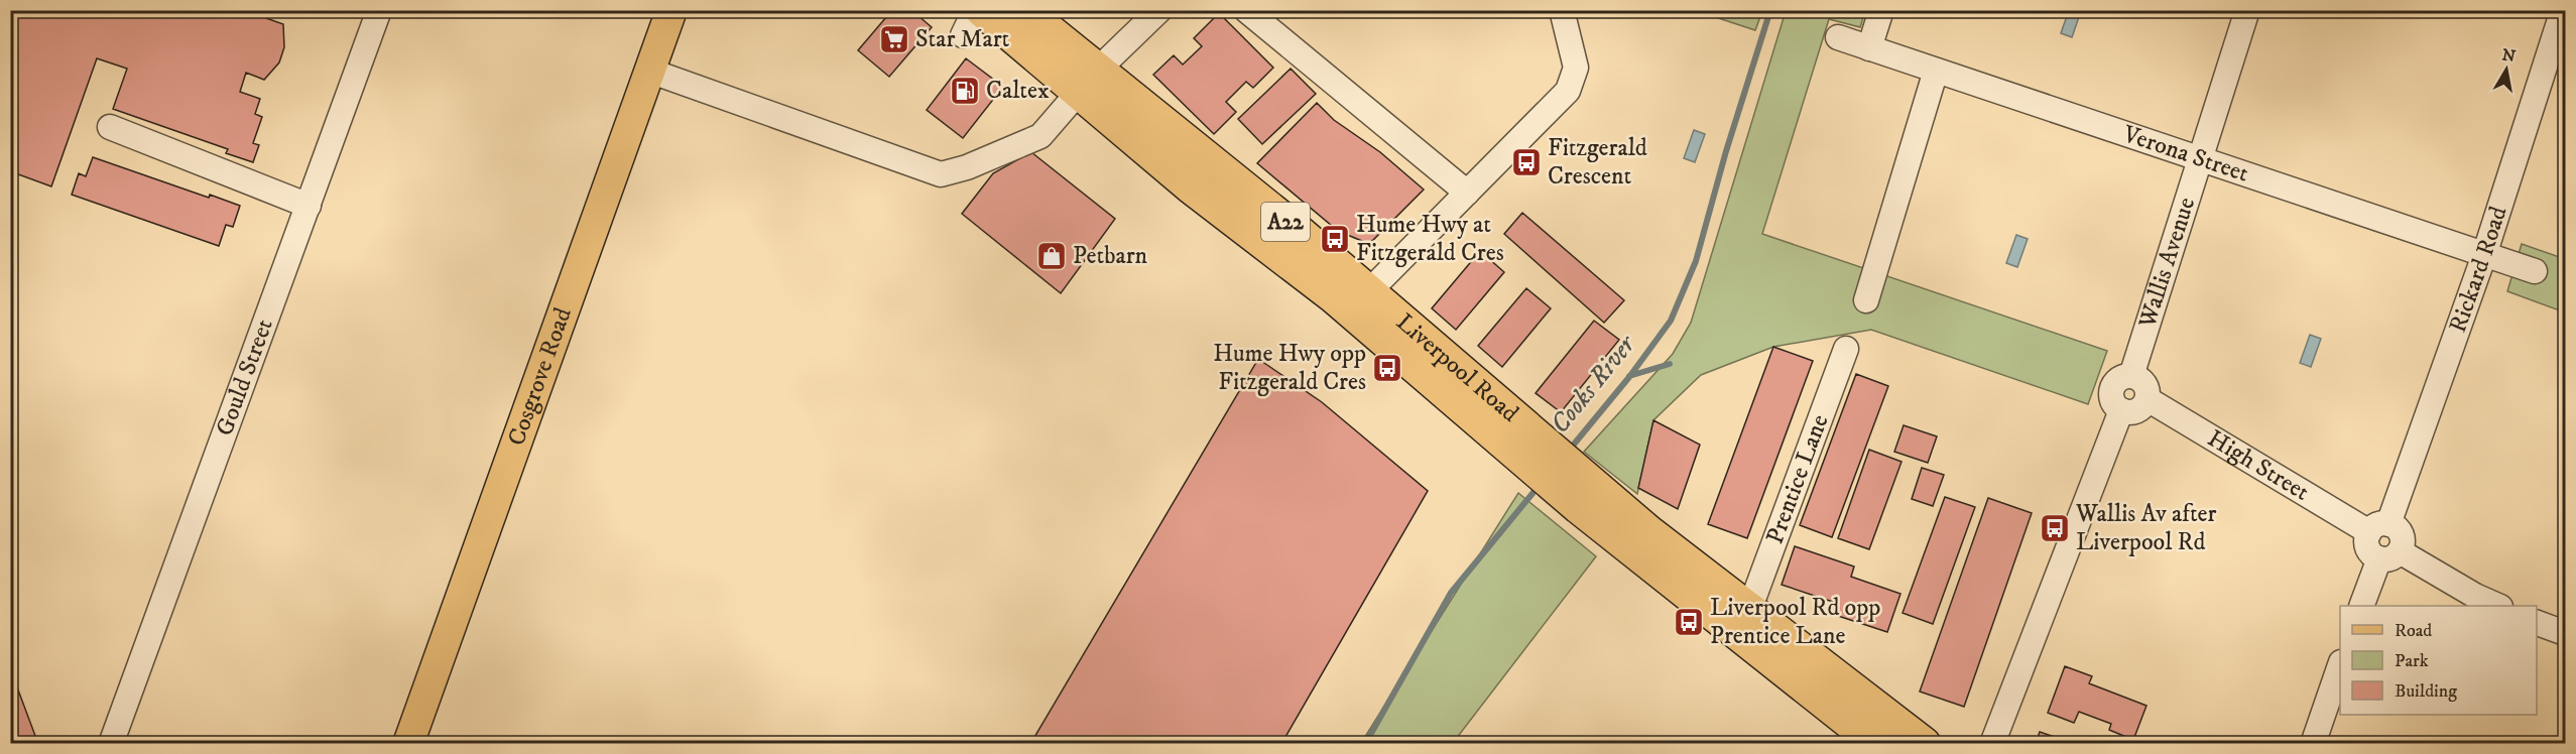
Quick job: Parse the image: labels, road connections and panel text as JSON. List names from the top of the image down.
{
  "streets": {
    "highway": ["A22", "Liverpool Road"],
    "main road": ["Cosgrove Road"],
    "street": [
      "Verona Street",
      "Wallis Avenue",
      "Rickard Road",
      "Gould Street",
      "High Street",
      "Prentice Lane"
    ]
  },
  "crossings": [
    ["Verona Street", "Wallis Avenue"],
    ["Verona Street", "Rickard Road"],
    ["Wallis Avenue", "High Street"],
    ["Rickard Road", "High Street"],
    ["Liverpool Road", "Prentice Lane"]
  ],
  "water": ["Cooks River"],
  "places": {
    "supermarket": ["Star Mart"],
    "fuel station": ["Caltex"],
    "bus stop": [
      "Fitzgerald Crescent",
      "Hume Hwy at Fitzgerald Cres",
      "Hume Hwy opp Fitzgerald Cres",
      "Wallis Av after Liverpool Rd",
      "Liverpool Rd opp Prentice Lane"
    ],
    "shop": ["Petbarn"]
  },
  "legend": ["Road", "Park", "Building"],
  "north": "top"
}
